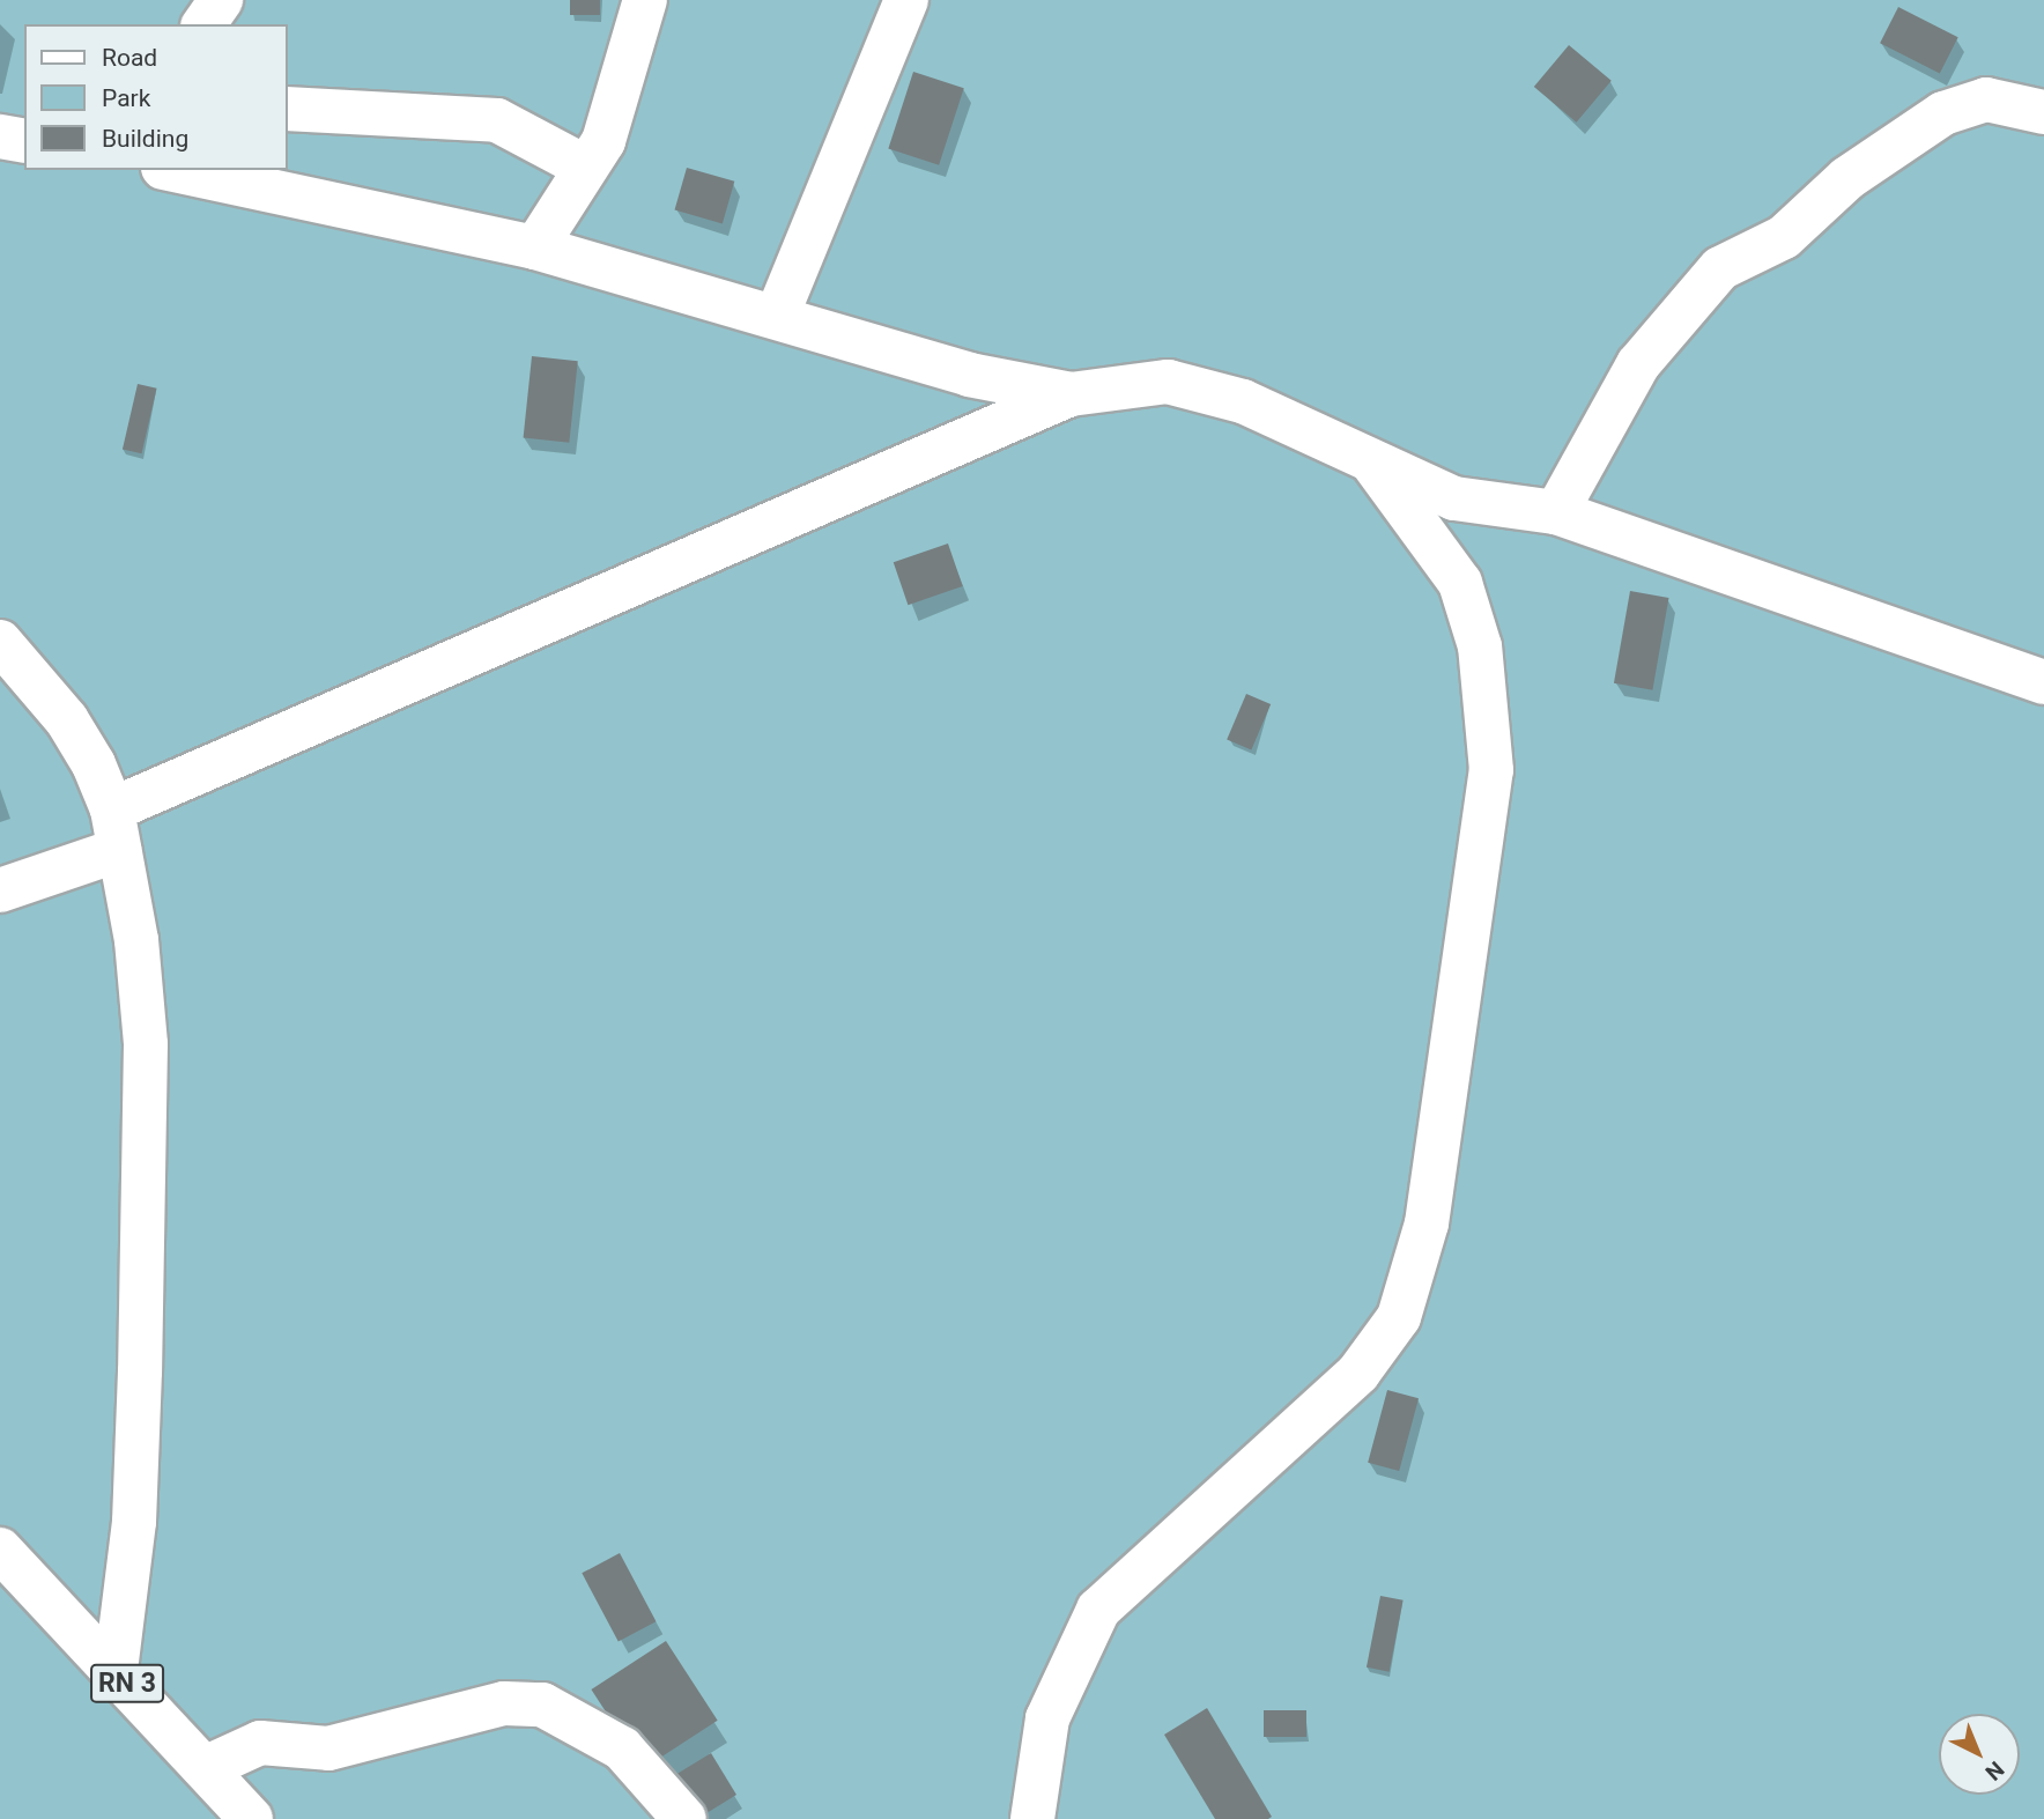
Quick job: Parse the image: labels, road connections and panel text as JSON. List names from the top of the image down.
{
  "streets": {
    "main road": ["RN 3"]
  },
  "legend": ["Road", "Park", "Building"],
  "north": "bottom right"
}
